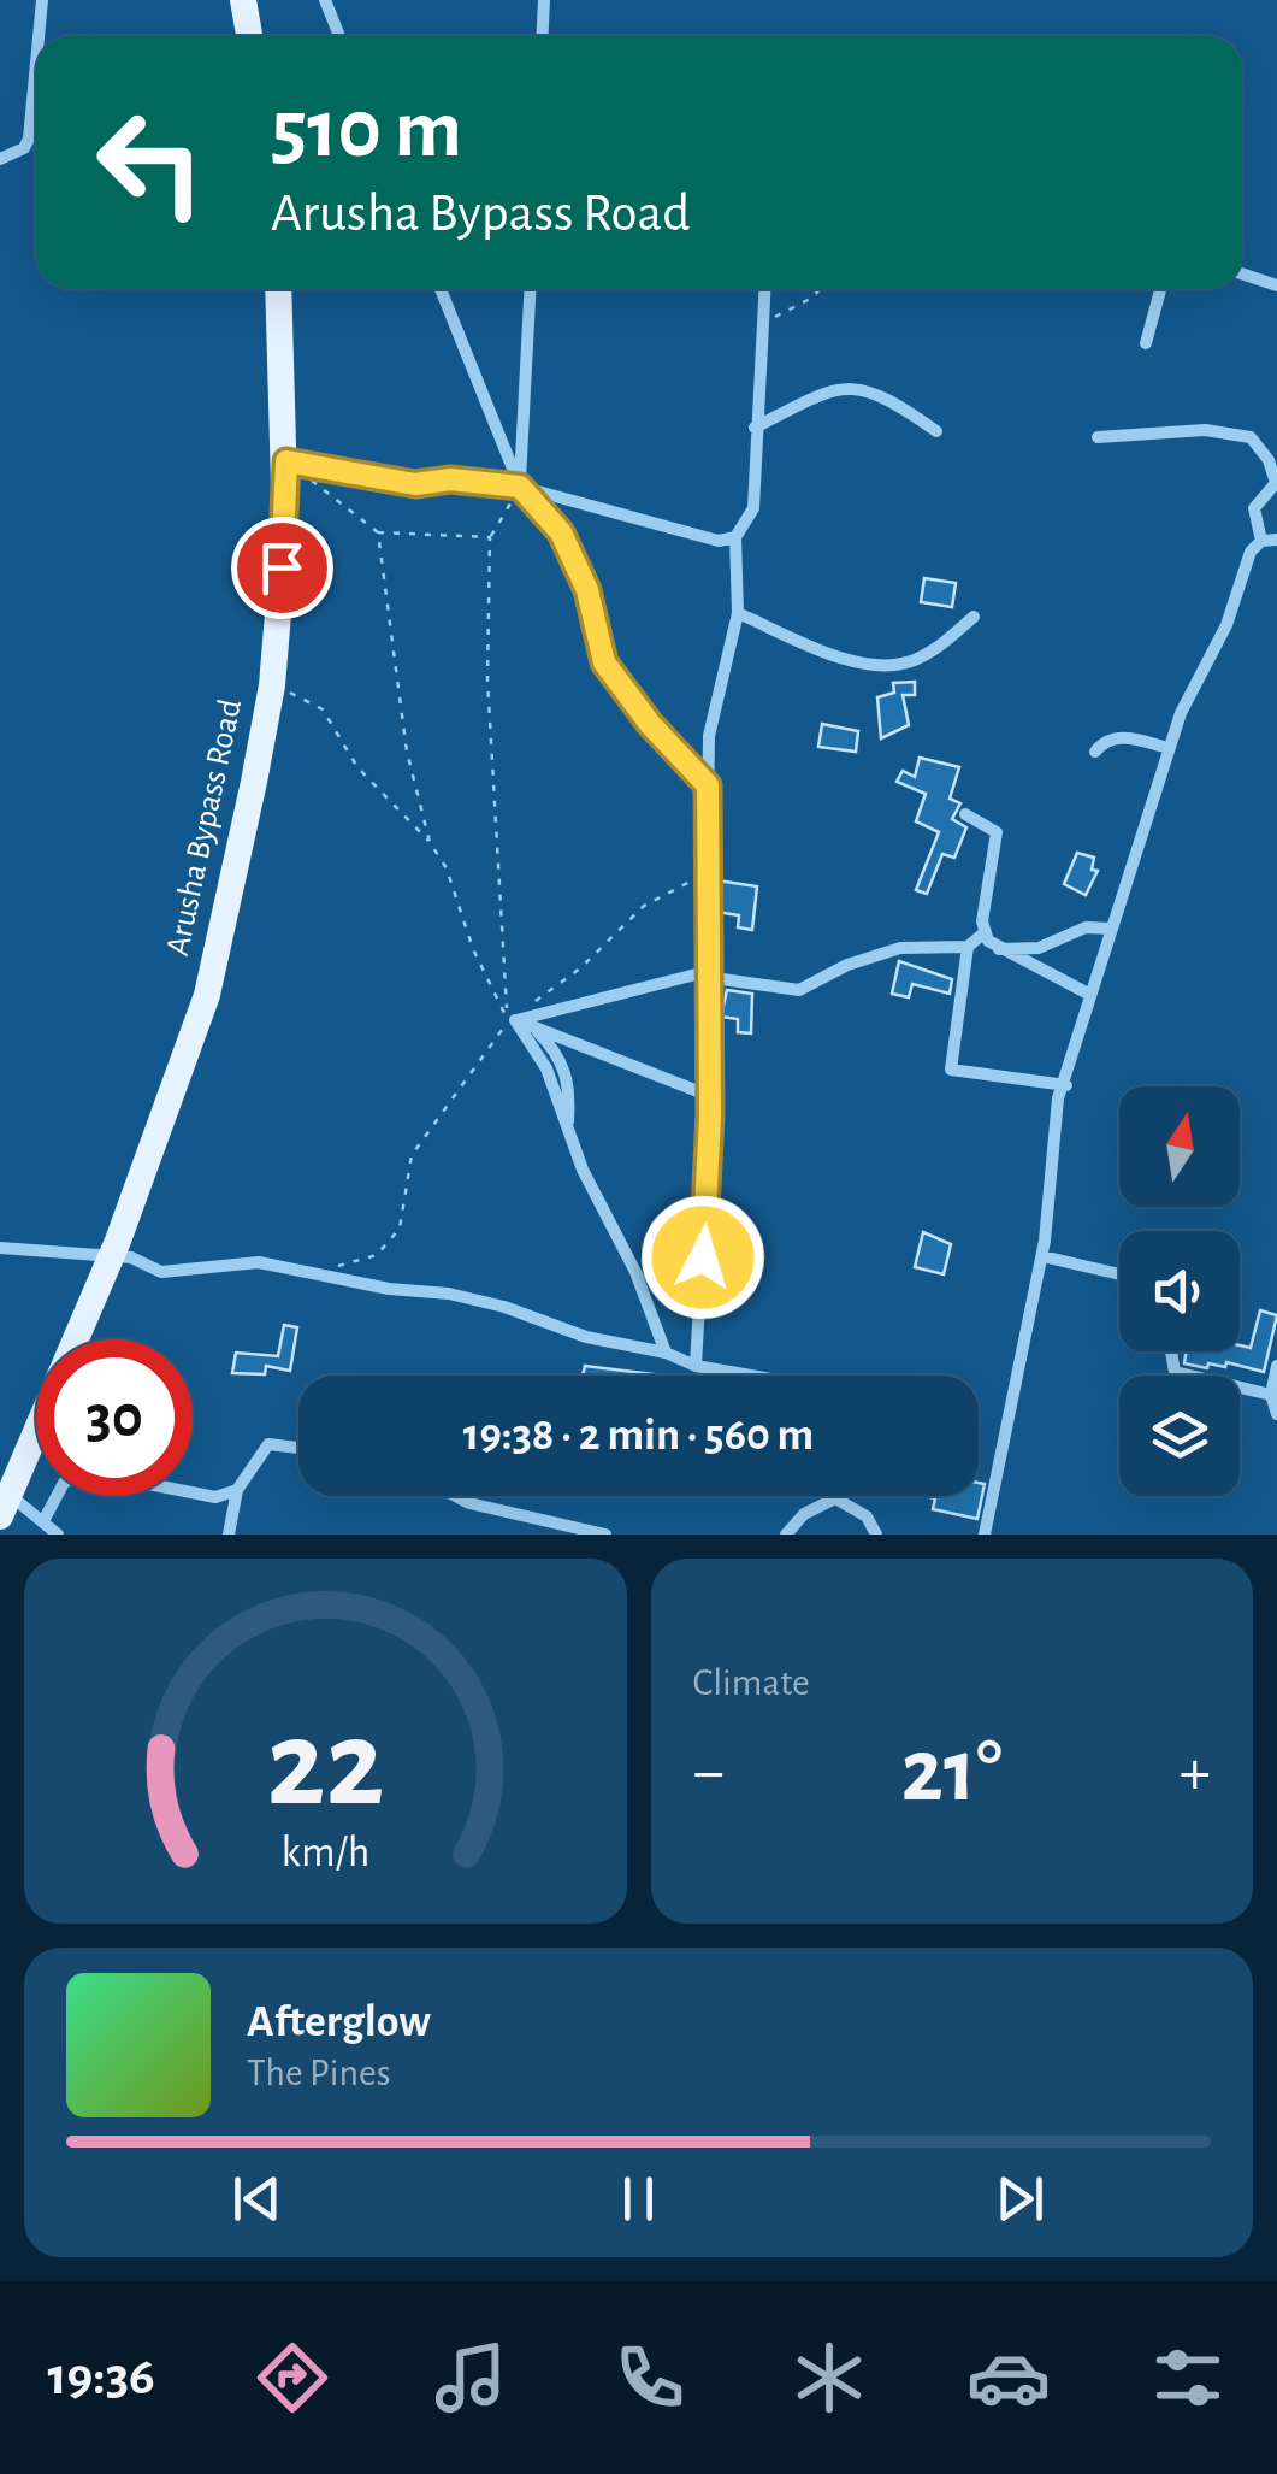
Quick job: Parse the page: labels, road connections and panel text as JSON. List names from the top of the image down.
{
  "streets": {
    "main road": ["Arusha Bypass Road"]
  },
  "north": "top",
  "page": {
    "turn": ["510 m", "Arusha Bypass Road"],
    "limit": "30",
    "trip": "19:38 · 2 min · 560 m",
    "tile": "Climate",
    "heat": ["−", "21°", "+"],
    "song": ["Afterglow", "The Pines"],
    "tabs": "19:36",
    "gauge": ["22", "km/h"]
  }
}
